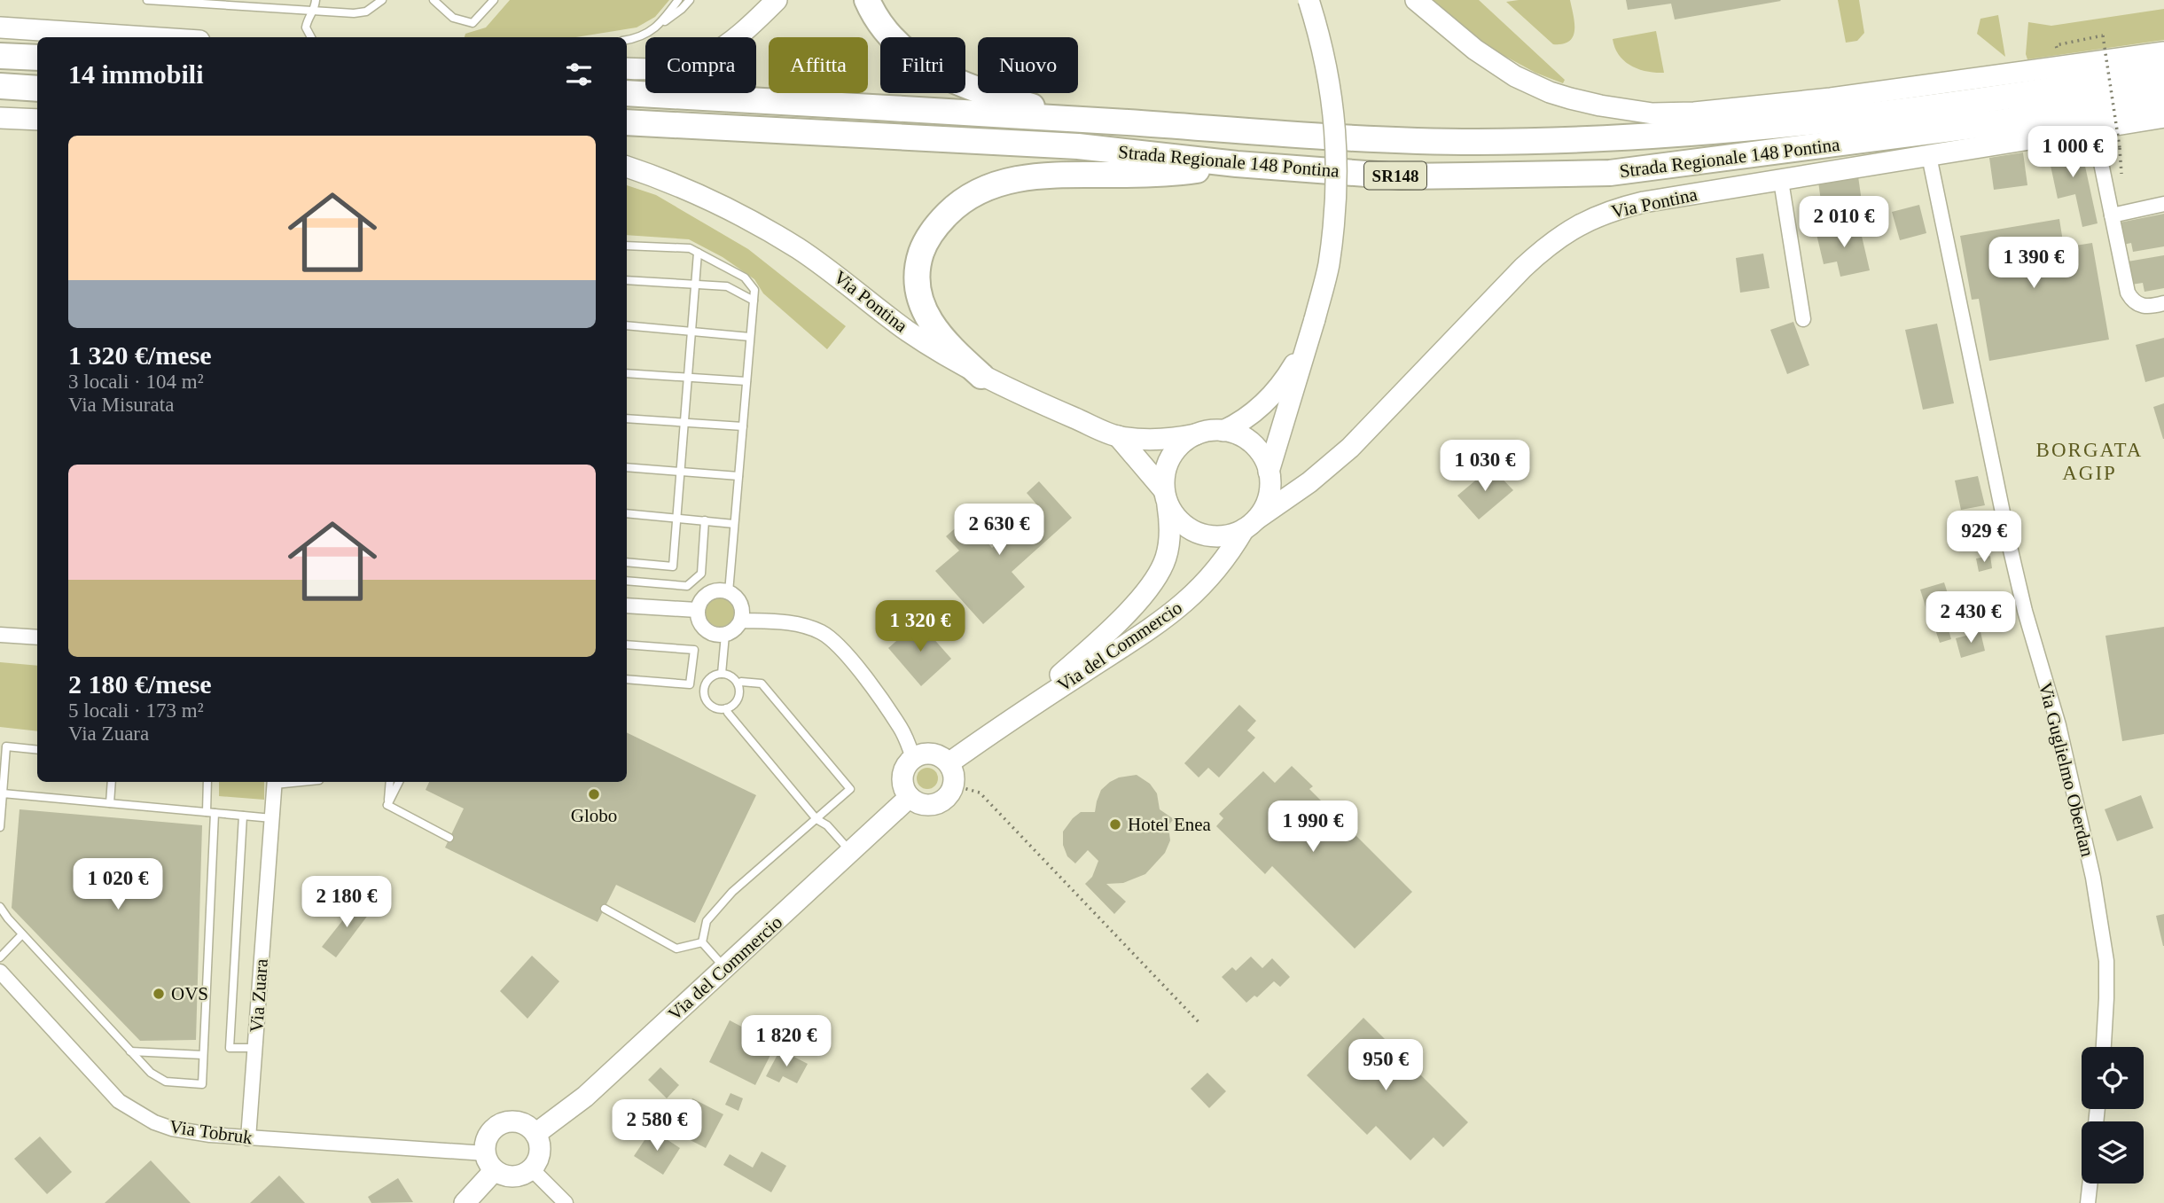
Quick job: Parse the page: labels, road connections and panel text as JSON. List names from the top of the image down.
{
  "streets": {
    "highway": ["Strada Regionale 148 Pontina", "SR148"],
    "street": [
      "Via Pontina",
      "Via del Commercio",
      "Via Guglielmo Oberdan",
      "Via Zuara",
      "Via Tobruk"
    ]
  },
  "crossings": [
    ["Via Pontina", "Via del Commercio"],
    ["Via Pontina", "Via Guglielmo Oberdan"],
    ["Via del Commercio", "Via Tobruk"],
    ["Via Zuara", "Via Tobruk"]
  ],
  "districts": ["BORGATA AGIP"],
  "places": ["Globo", "Hotel Enea", "OVS"],
  "page": {
    "chip": [
      "Compra",
      "Affitta",
      "Filtri",
      "Nuovo"
    ],
    "heading": "14 immobili",
    "list": [
      {
        "name": "1 320 €/mese",
        "note": "3 locali · 104 m² · Via Misurata"
      },
      {
        "name": "2 180 €/mese",
        "note": "5 locali · 173 m² · Via Zuara"
      }
    ],
    "price": [
      "1 000 €",
      "2 010 €",
      "1 390 €",
      "1 030 €",
      "2 630 €",
      "929 €",
      "2 430 €",
      "1 320 €",
      "1 990 €",
      "1 020 €",
      "2 180 €",
      "1 820 €",
      "950 €",
      "2 580 €"
    ]
  }
}
